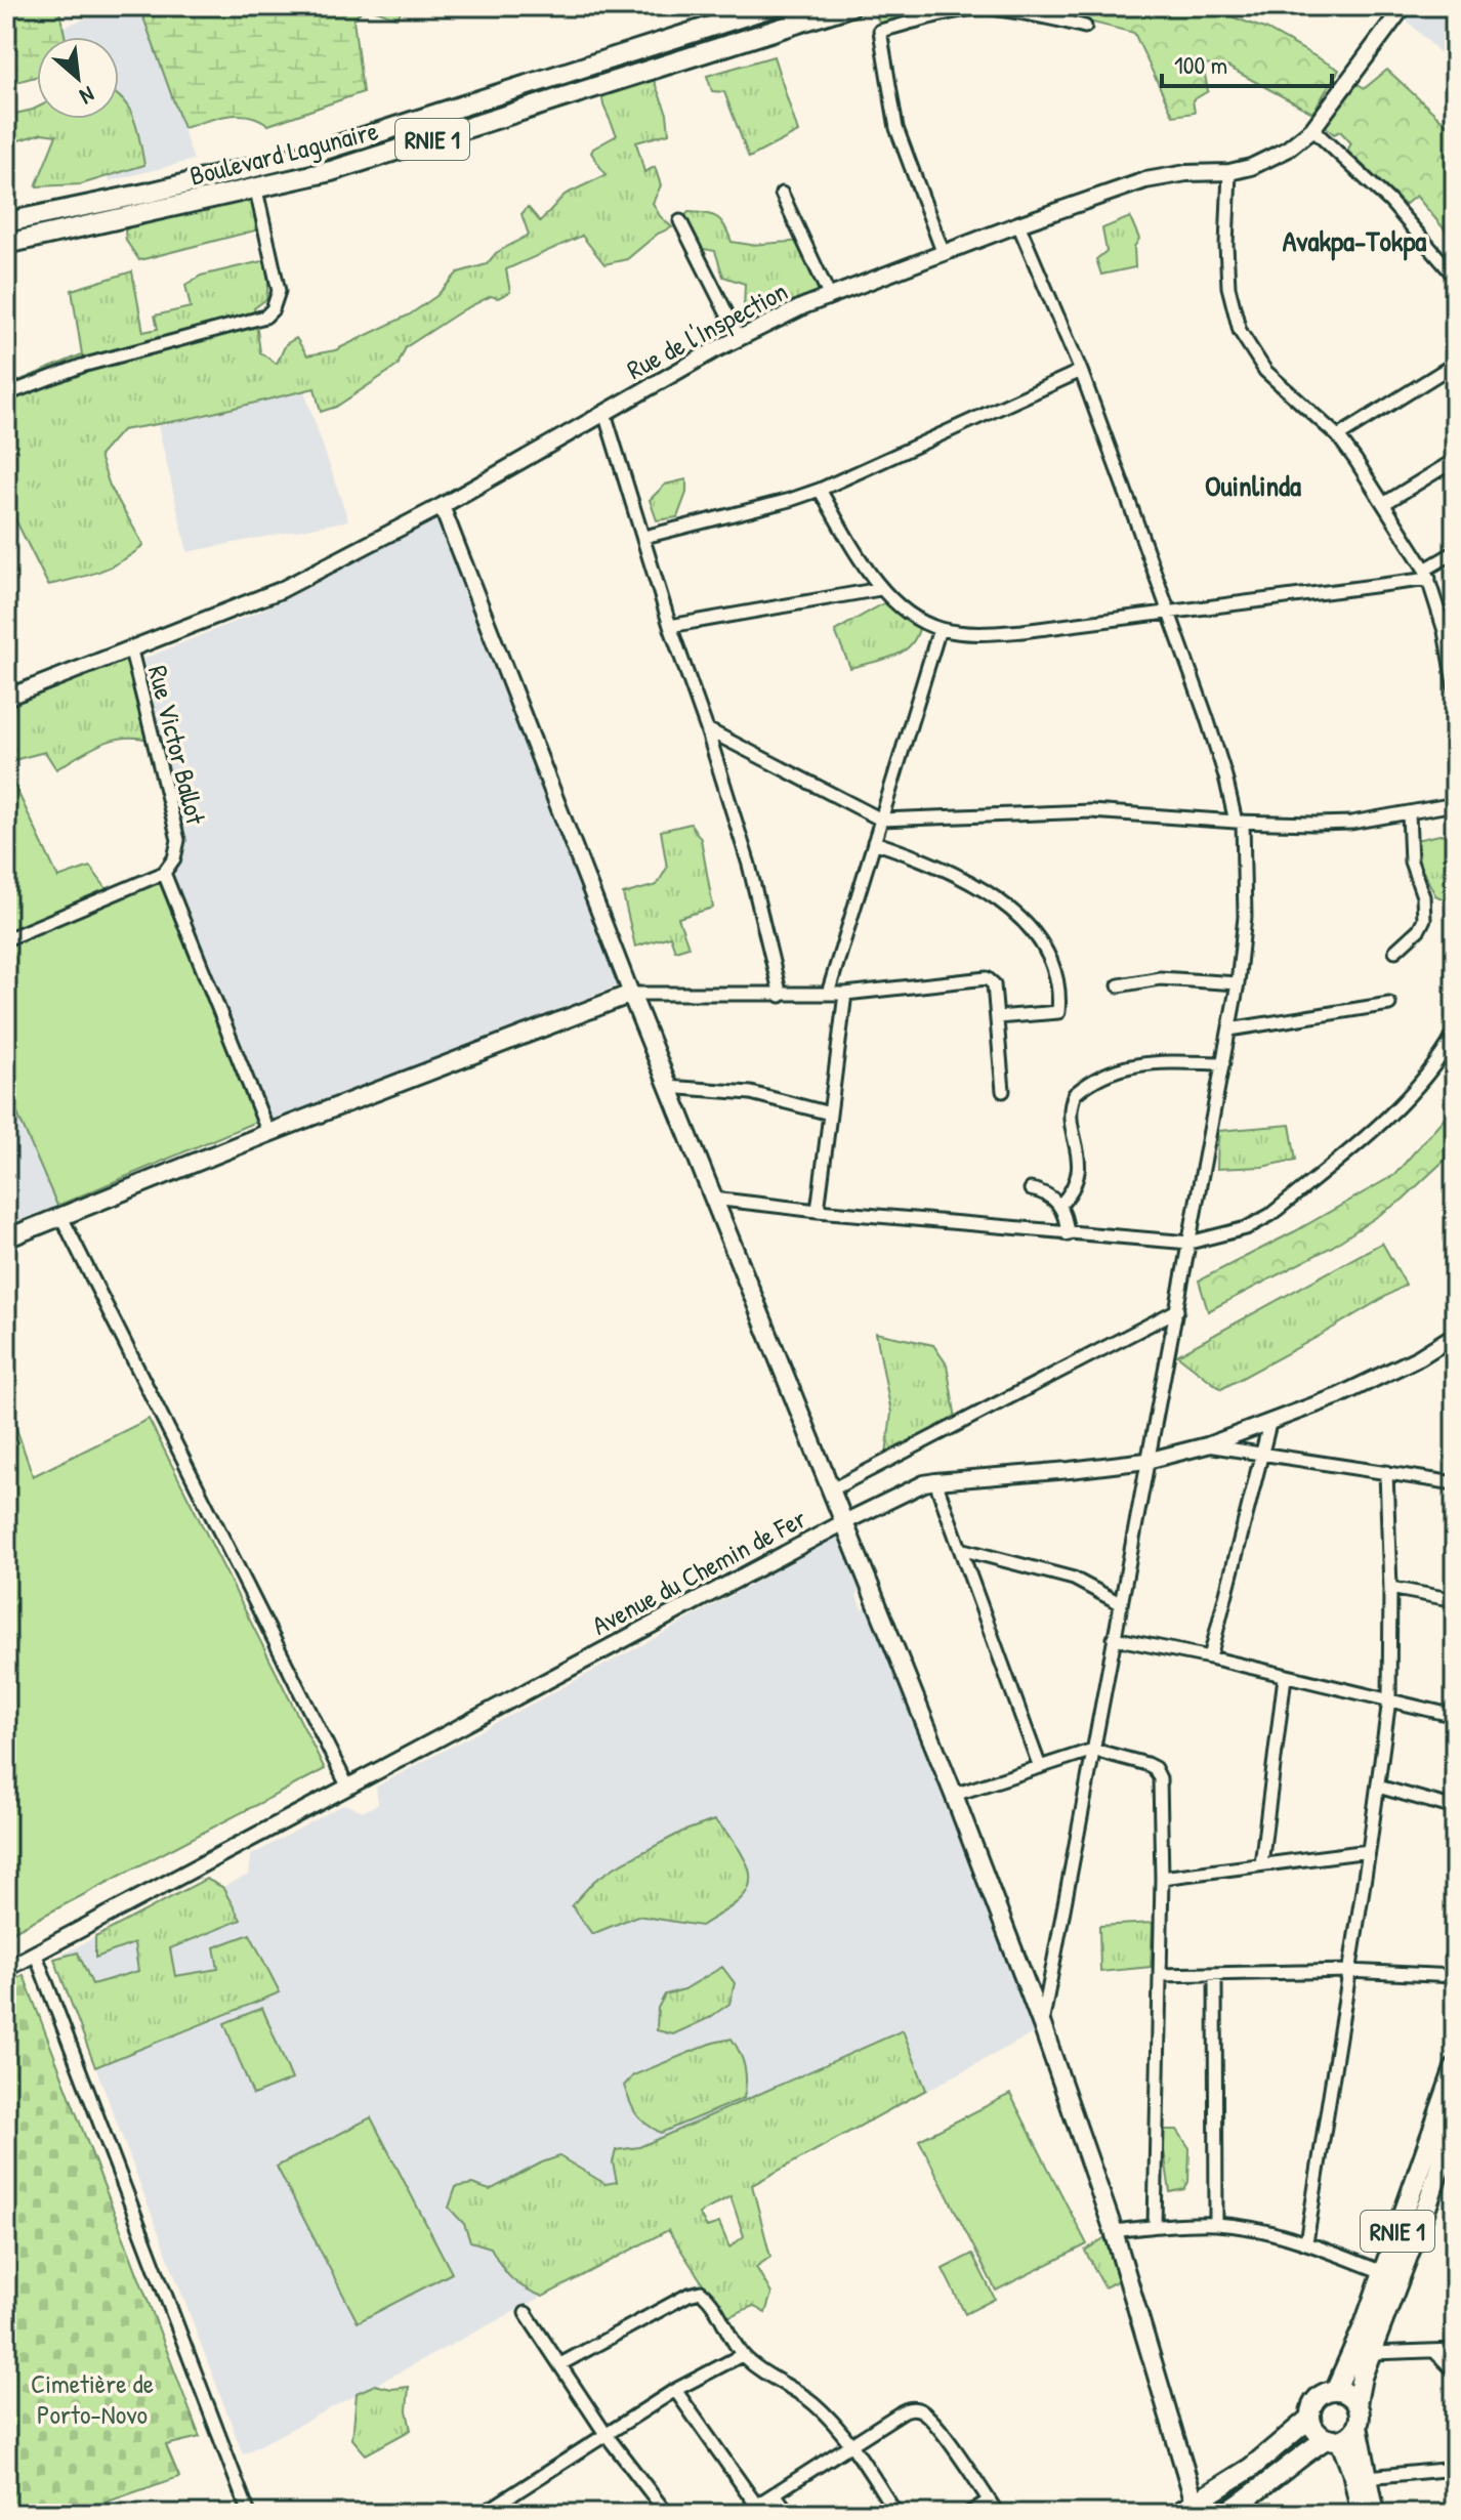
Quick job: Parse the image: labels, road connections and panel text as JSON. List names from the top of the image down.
{
  "streets": {
    "main road": ["RNIE 1", "Boulevard Lagunaire"],
    "street": ["Rue de l'Inspection", "Rue Victor Ballot", "Avenue du Chemin de Fer"]
  },
  "crossings": [
    ["Rue de l'Inspection", "Rue Victor Ballot"]
  ],
  "districts": ["Avakpa-Tokpa", "Ouinlinda"],
  "parks": ["Cimetière de Porto-Novo"],
  "scale_bar": "100 m",
  "north": "bottom right"
}
